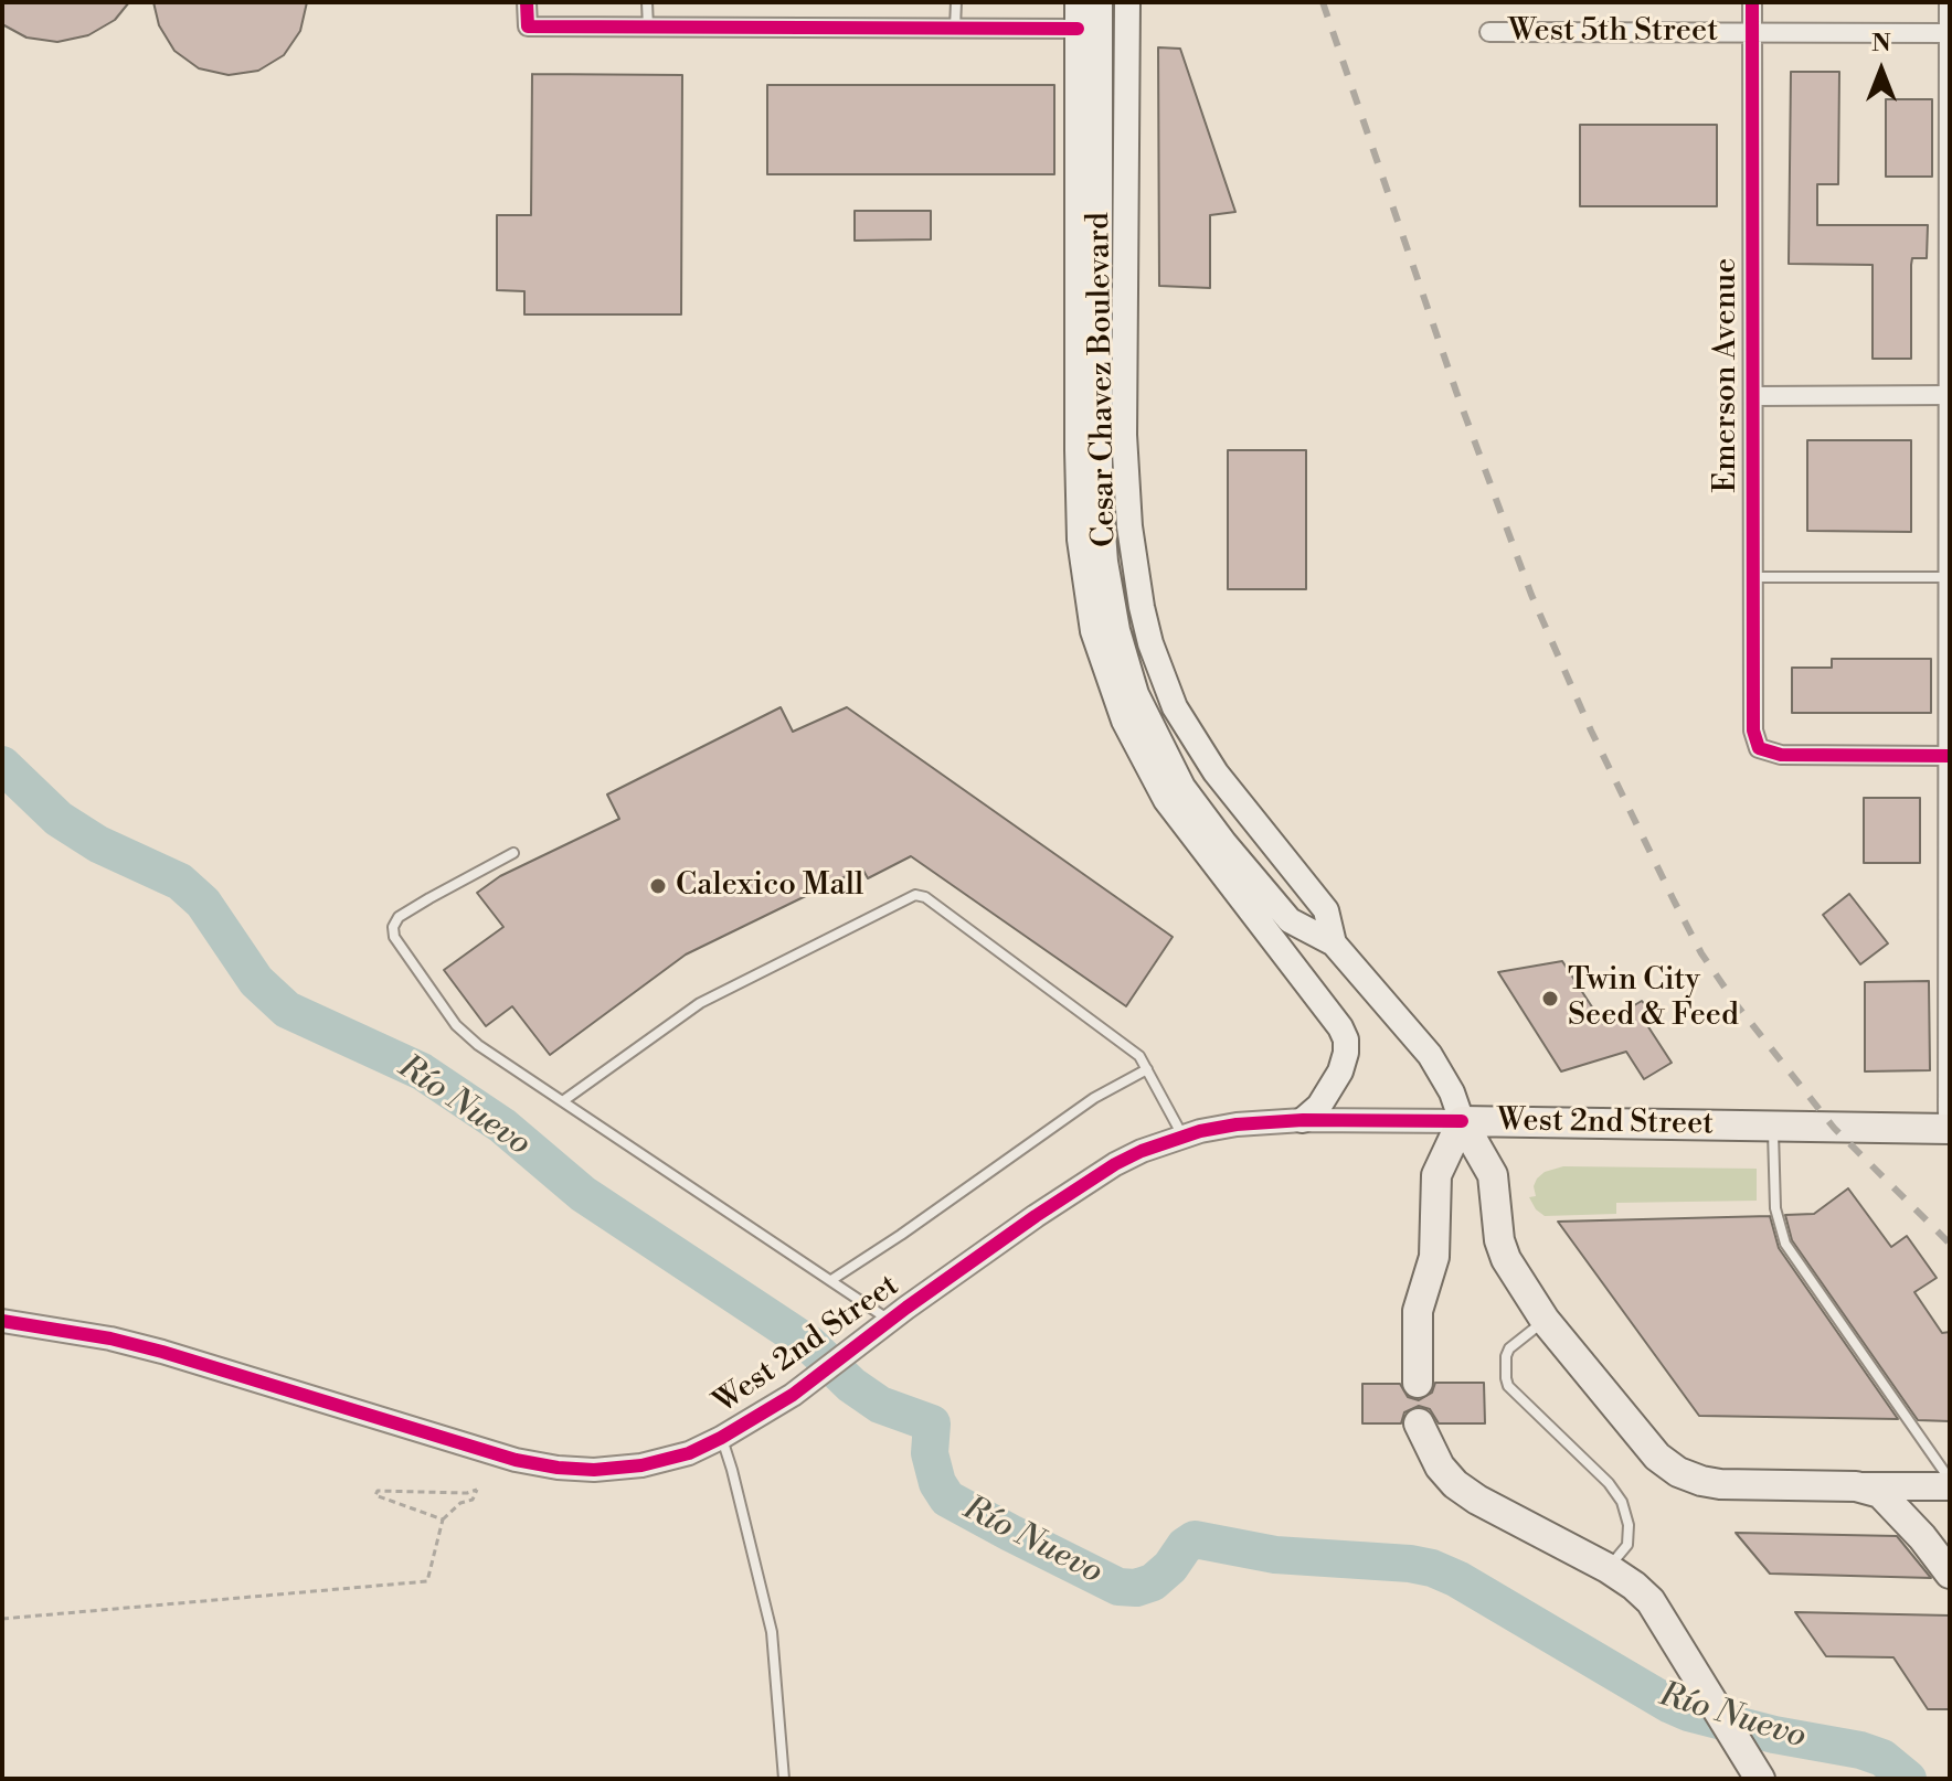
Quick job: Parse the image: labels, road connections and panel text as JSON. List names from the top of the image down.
{
  "streets": {
    "highway": ["Cesar Chavez Boulevard", "West 2nd Street"],
    "street": ["West 5th Street", "Emerson Avenue"]
  },
  "crossings": [
    ["West 5th Street", "Emerson Avenue"],
    ["Cesar Chavez Boulevard", "West 2nd Street"]
  ],
  "water": ["Río Nuevo"],
  "places": ["Calexico Mall", "Twin City Seed & Feed"],
  "north": "top"
}
